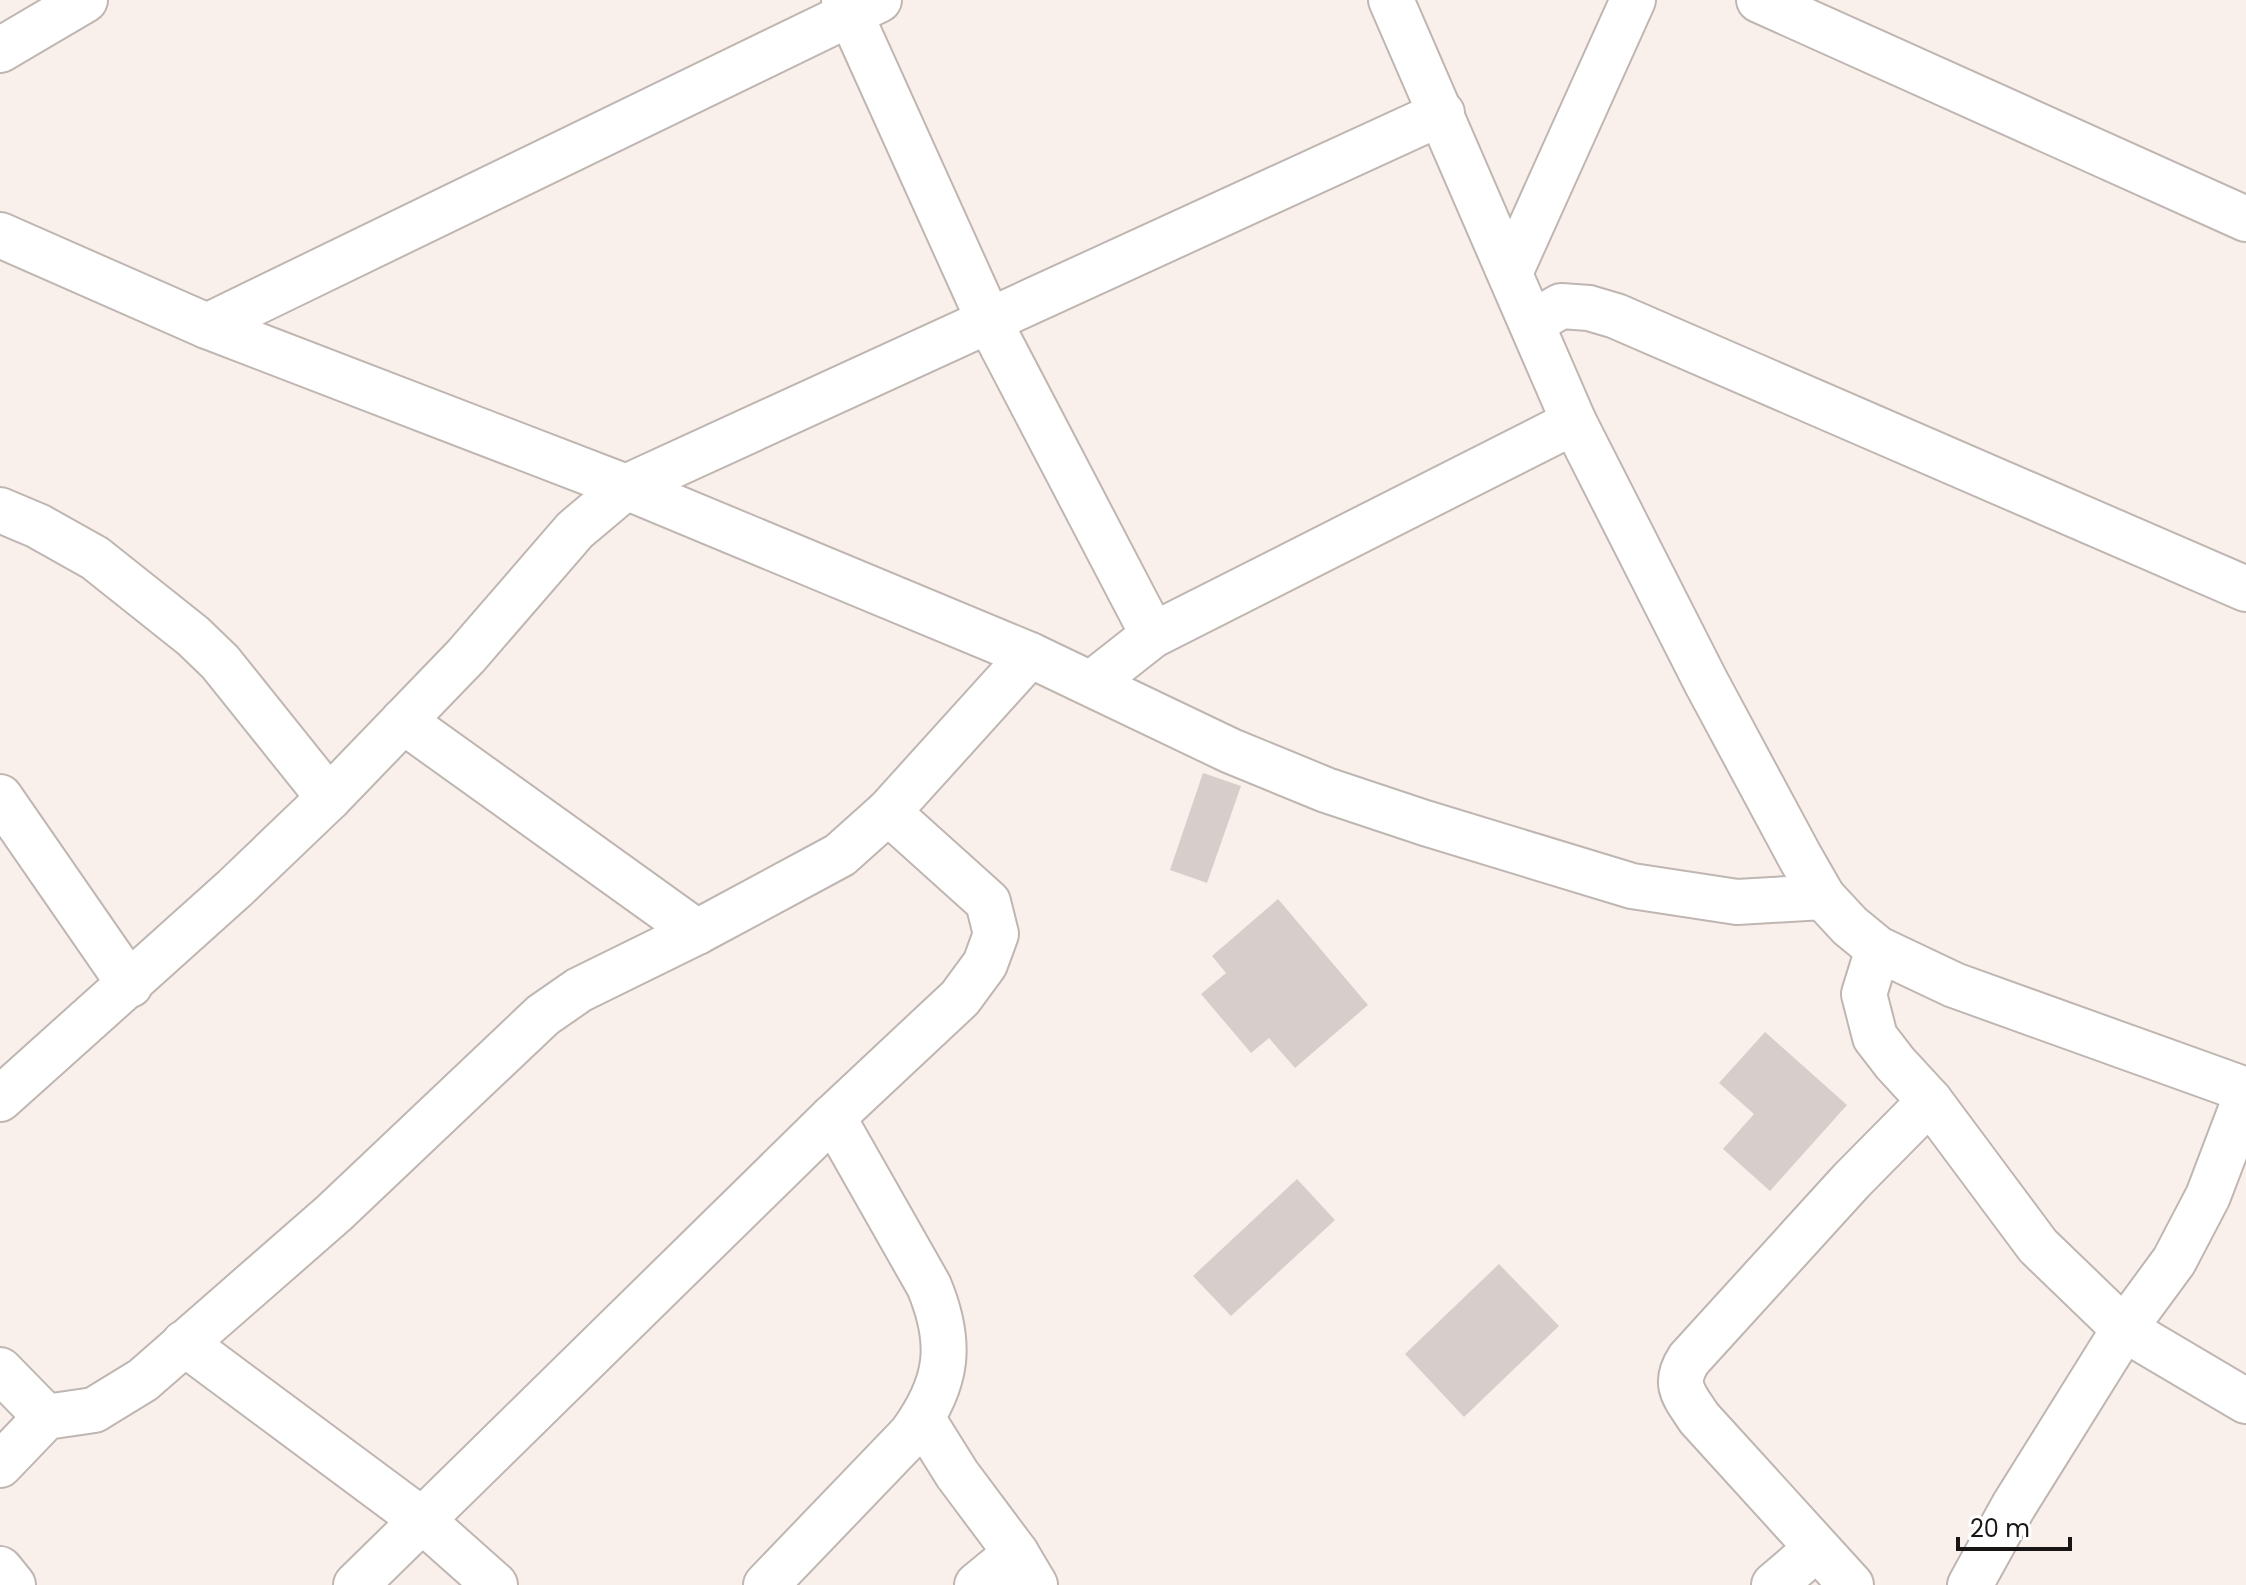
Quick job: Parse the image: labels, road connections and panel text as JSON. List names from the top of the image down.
{
  "scale_bar": "20 m"
}
